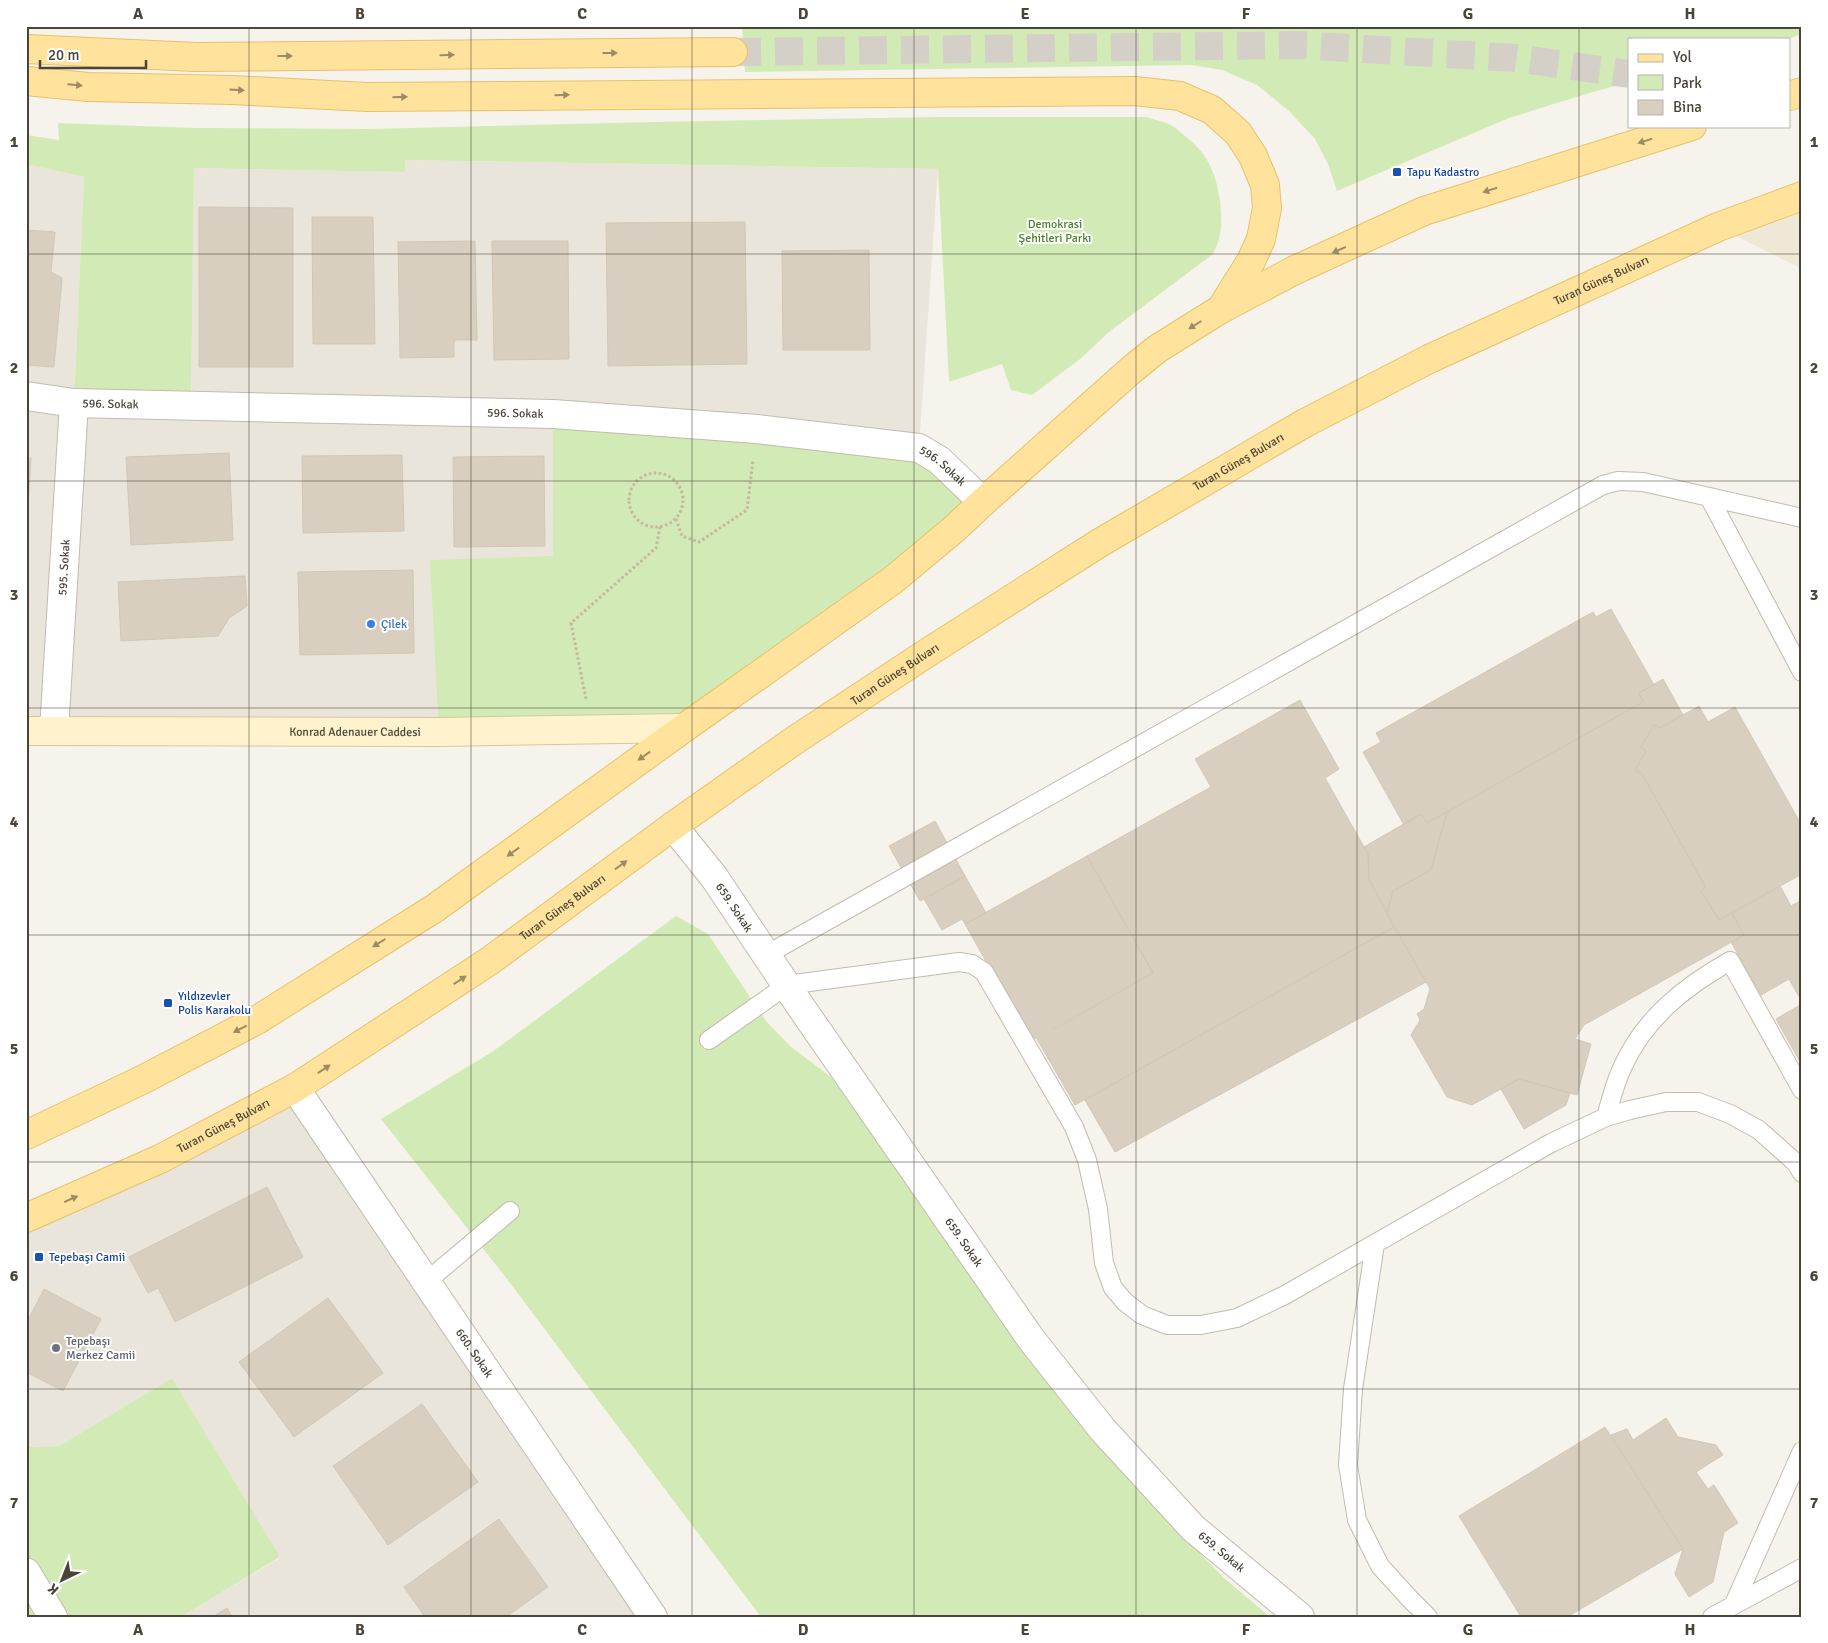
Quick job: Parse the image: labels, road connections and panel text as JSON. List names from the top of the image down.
{
  "streets": {
    "main road": ["Turan Güneş Bulvarı", "Konrad Adenauer Caddesi"],
    "street": [
      "596. Sokak",
      "595. Sokak",
      "659. Sokak",
      "660. Sokak"
    ]
  },
  "crossings": [
    ["Turan Güneş Bulvarı", "659. Sokak"],
    ["Turan Güneş Bulvarı", "660. Sokak"],
    ["596. Sokak", "595. Sokak"],
    ["595. Sokak", "Konrad Adenauer Caddesi"]
  ],
  "parks": ["Demokrasi Şehitleri Parkı"],
  "places": {
    "transit": ["Tapu Kadastro", "Yıldızevler Polis Karakolu", "Tepebaşı Camii"],
    "other": ["Çilek", "Tepebaşı Merkez Camii"]
  },
  "legend": ["Yol", "Park", "Bina"],
  "scale_bar": "20 m",
  "north": "bottom left",
  "grid": {
    "columns": [
      "A",
      "B",
      "C",
      "D",
      "E",
      "F",
      "G",
      "H"
    ],
    "rows": [
      "1",
      "2",
      "3",
      "4",
      "5",
      "6",
      "7"
    ]
  }
}
